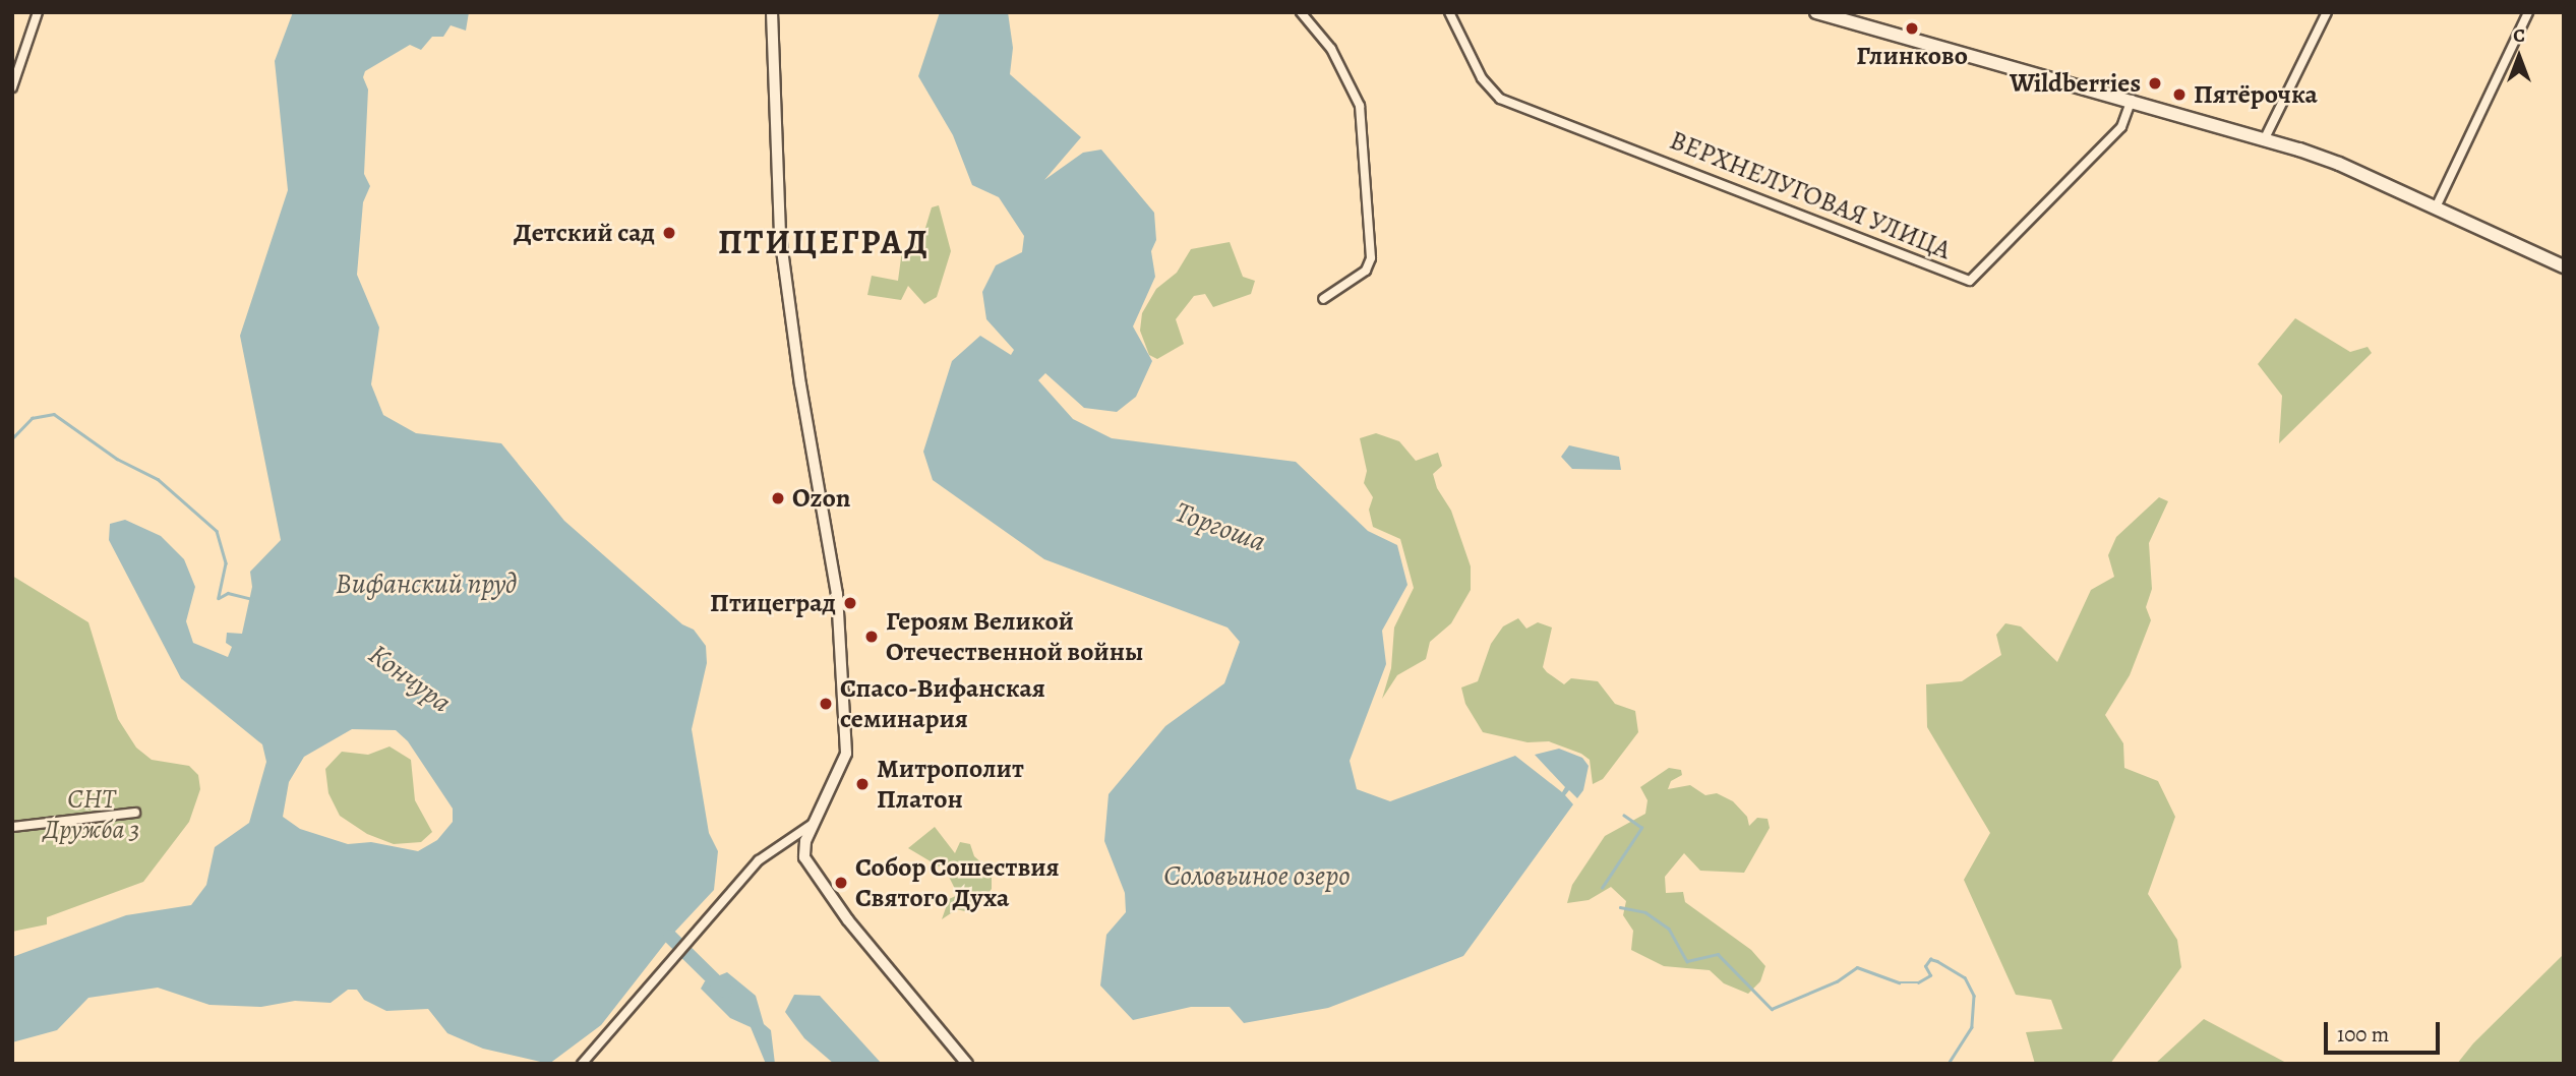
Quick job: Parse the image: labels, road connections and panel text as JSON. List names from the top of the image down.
{
  "streets": {
    "street": ["ВЕРХНЕЛУГОВАЯ УЛИЦА"]
  },
  "districts": ["ПТИЦЕГРАД"],
  "water": [
    "Торгоша",
    "Вифанский пруд",
    "Кончура",
    "Соловьиное озеро"
  ],
  "parks": ["СНТ Дружба 3"],
  "places": [
    "Глинково",
    "Wildberries",
    "Пятёрочка",
    "Детский сад",
    "Ozon",
    "Птицеград",
    "Героям Великой Отечественной войны",
    "Спасо-Вифанская семинария",
    "Митрополит Платон",
    "Собор Сошествия Святого Духа"
  ],
  "scale_bar": "100 m",
  "north": "top"
}
